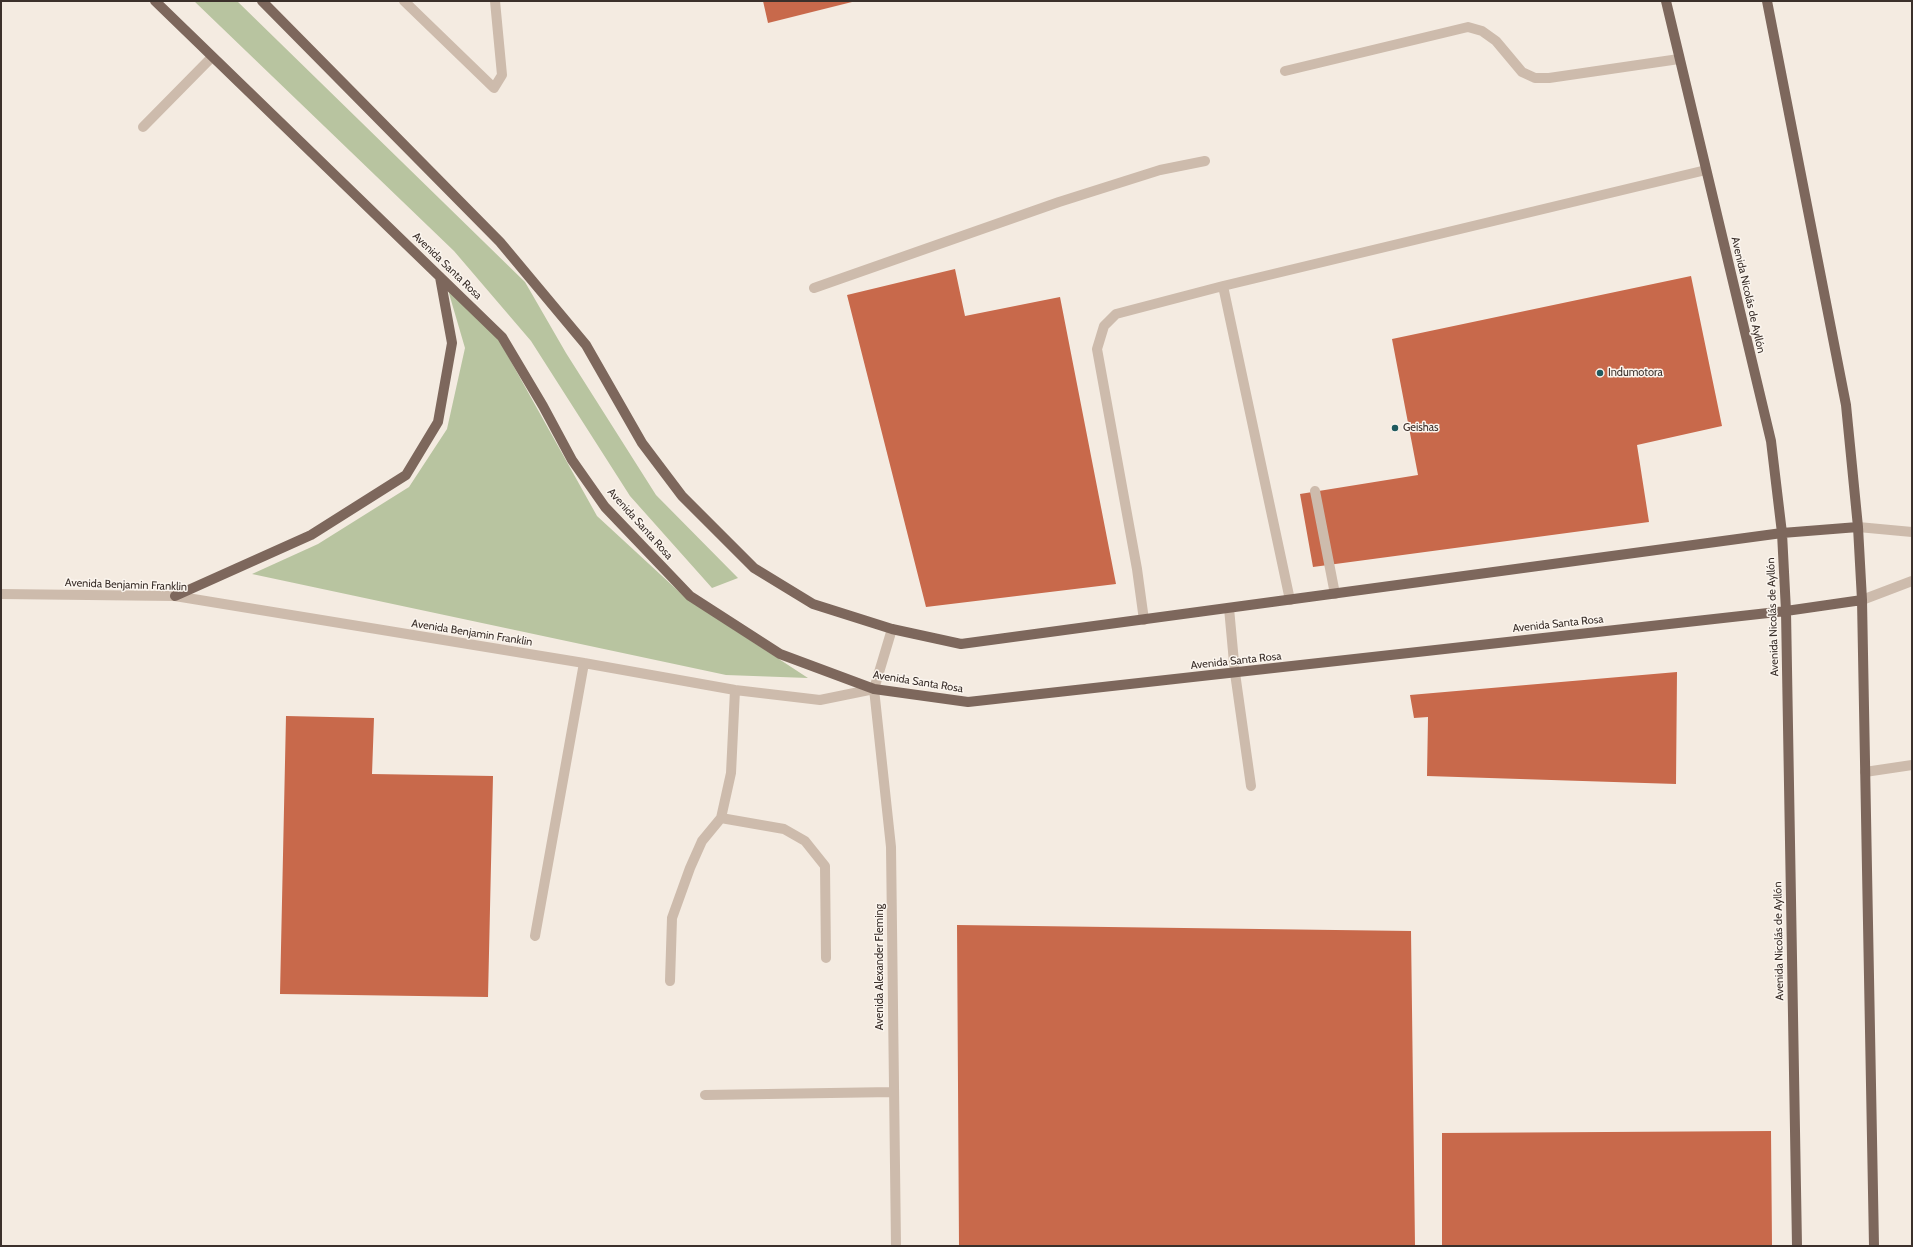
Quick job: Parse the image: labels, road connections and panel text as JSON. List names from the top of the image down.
{
  "streets": {
    "main road": ["Avenida Santa Rosa", "Avenida Nicolás de Ayllón"],
    "street": ["Avenida Benjamin Franklin", "Avenida Alexander Fleming"]
  },
  "crossings": [
    ["Avenida Santa Rosa", "Avenida Nicolás de Ayllón"],
    ["Avenida Santa Rosa", "Avenida Benjamin Franklin"],
    ["Avenida Santa Rosa", "Avenida Alexander Fleming"],
    ["Avenida Benjamin Franklin", "Avenida Alexander Fleming"]
  ],
  "places": ["Indumotora", "Geishas"]
}
